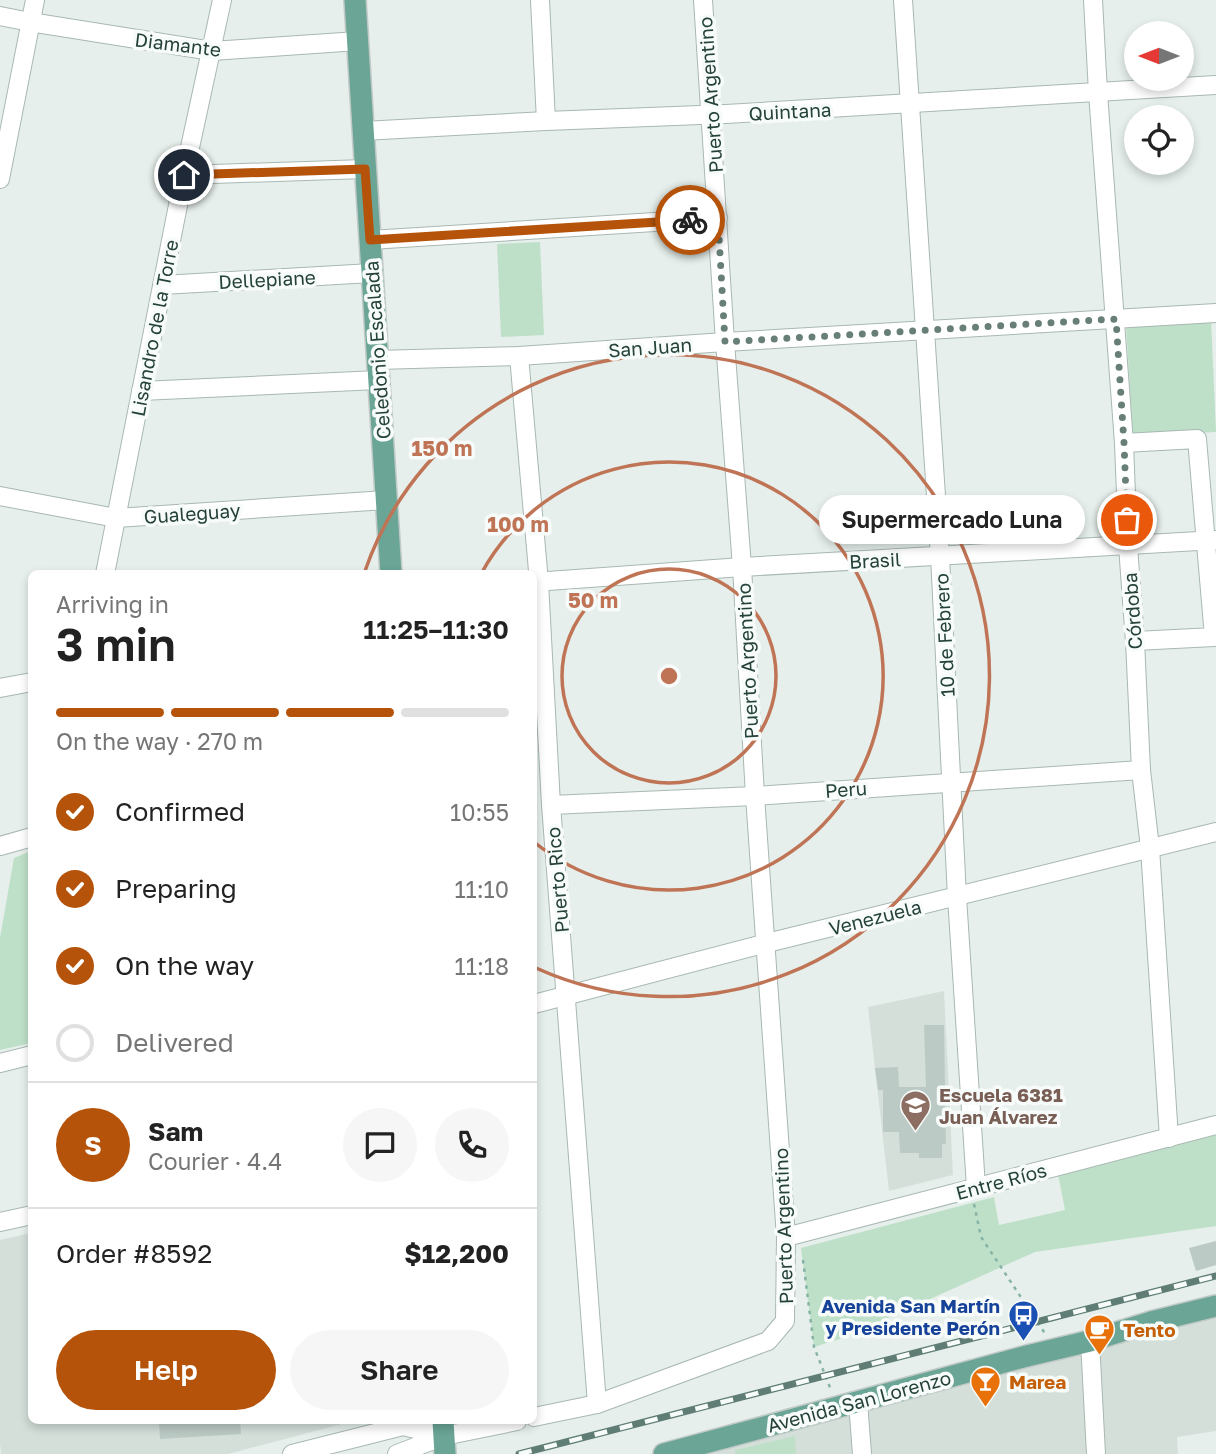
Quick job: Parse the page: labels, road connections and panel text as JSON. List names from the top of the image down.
{
  "streets": {
    "main road": ["Celedonio Escalada", "Avenida San Lorenzo"],
    "street": [
      "Diamante",
      "Puerto Argentino",
      "Quintana",
      "Dellepiane",
      "Lisandro de la Torre",
      "San Juan",
      "Gualeguay",
      "Brasil",
      "Córdoba",
      "10 de Febrero",
      "Peru",
      "Puerto Rico",
      "Venezuela",
      "Entre Ríos"
    ]
  },
  "crossings": [
    ["Diamante", "Lisandro de la Torre"],
    ["Diamante", "Celedonio Escalada"],
    ["Puerto Argentino", "Quintana"],
    ["Puerto Argentino", "San Juan"],
    ["Puerto Argentino", "Brasil"],
    ["Puerto Argentino", "Peru"],
    ["Puerto Argentino", "Puerto Rico"],
    ["Puerto Argentino", "Venezuela"],
    ["Puerto Argentino", "Entre Ríos"],
    ["Quintana", "Celedonio Escalada"],
    ["Quintana", "Córdoba"],
    ["Quintana", "10 de Febrero"],
    ["Dellepiane", "Lisandro de la Torre"],
    ["Dellepiane", "Celedonio Escalada"],
    ["Lisandro de la Torre", "San Juan"],
    ["Lisandro de la Torre", "Gualeguay"],
    ["San Juan", "Celedonio Escalada"],
    ["San Juan", "Córdoba"],
    ["San Juan", "10 de Febrero"],
    ["San Juan", "Puerto Rico"],
    ["Celedonio Escalada", "Gualeguay"],
    ["Brasil", "Córdoba"],
    ["Brasil", "10 de Febrero"],
    ["Córdoba", "Peru"],
    ["Córdoba", "Venezuela"],
    ["Córdoba", "Entre Ríos"],
    ["10 de Febrero", "Peru"],
    ["10 de Febrero", "Venezuela"],
    ["10 de Febrero", "Entre Ríos"],
    ["Peru", "Puerto Rico"],
    ["Puerto Rico", "Venezuela"]
  ],
  "places": {
    "other": ["Supermercado Luna"],
    "school or university": ["Escuela 6381 Juan Álvarez"],
    "bus stop": ["Avenida San Martín y Presidente Perón"],
    "cafe": ["Tento"],
    "bar": ["Marea"]
  },
  "north": "left",
  "page": {
    "bubble": "Supermercado Luna",
    "heading": ["3 min", "Arriving in", "11:25–11:30"],
    "panel": [
      "Sam",
      "Courier · 4.4",
      "Order #8592",
      "$12,200"
    ],
    "bar": "On the way · 270 m",
    "list": [
      ["Confirmed", "10:55"],
      ["Preparing", "11:10"],
      ["On the way", "11:18"],
      "Delivered"
    ],
    "round": "S",
    "buttons": ["Help", "Share"]
  },
  "rings": ["150 m", "100 m", "50 m"]
}
